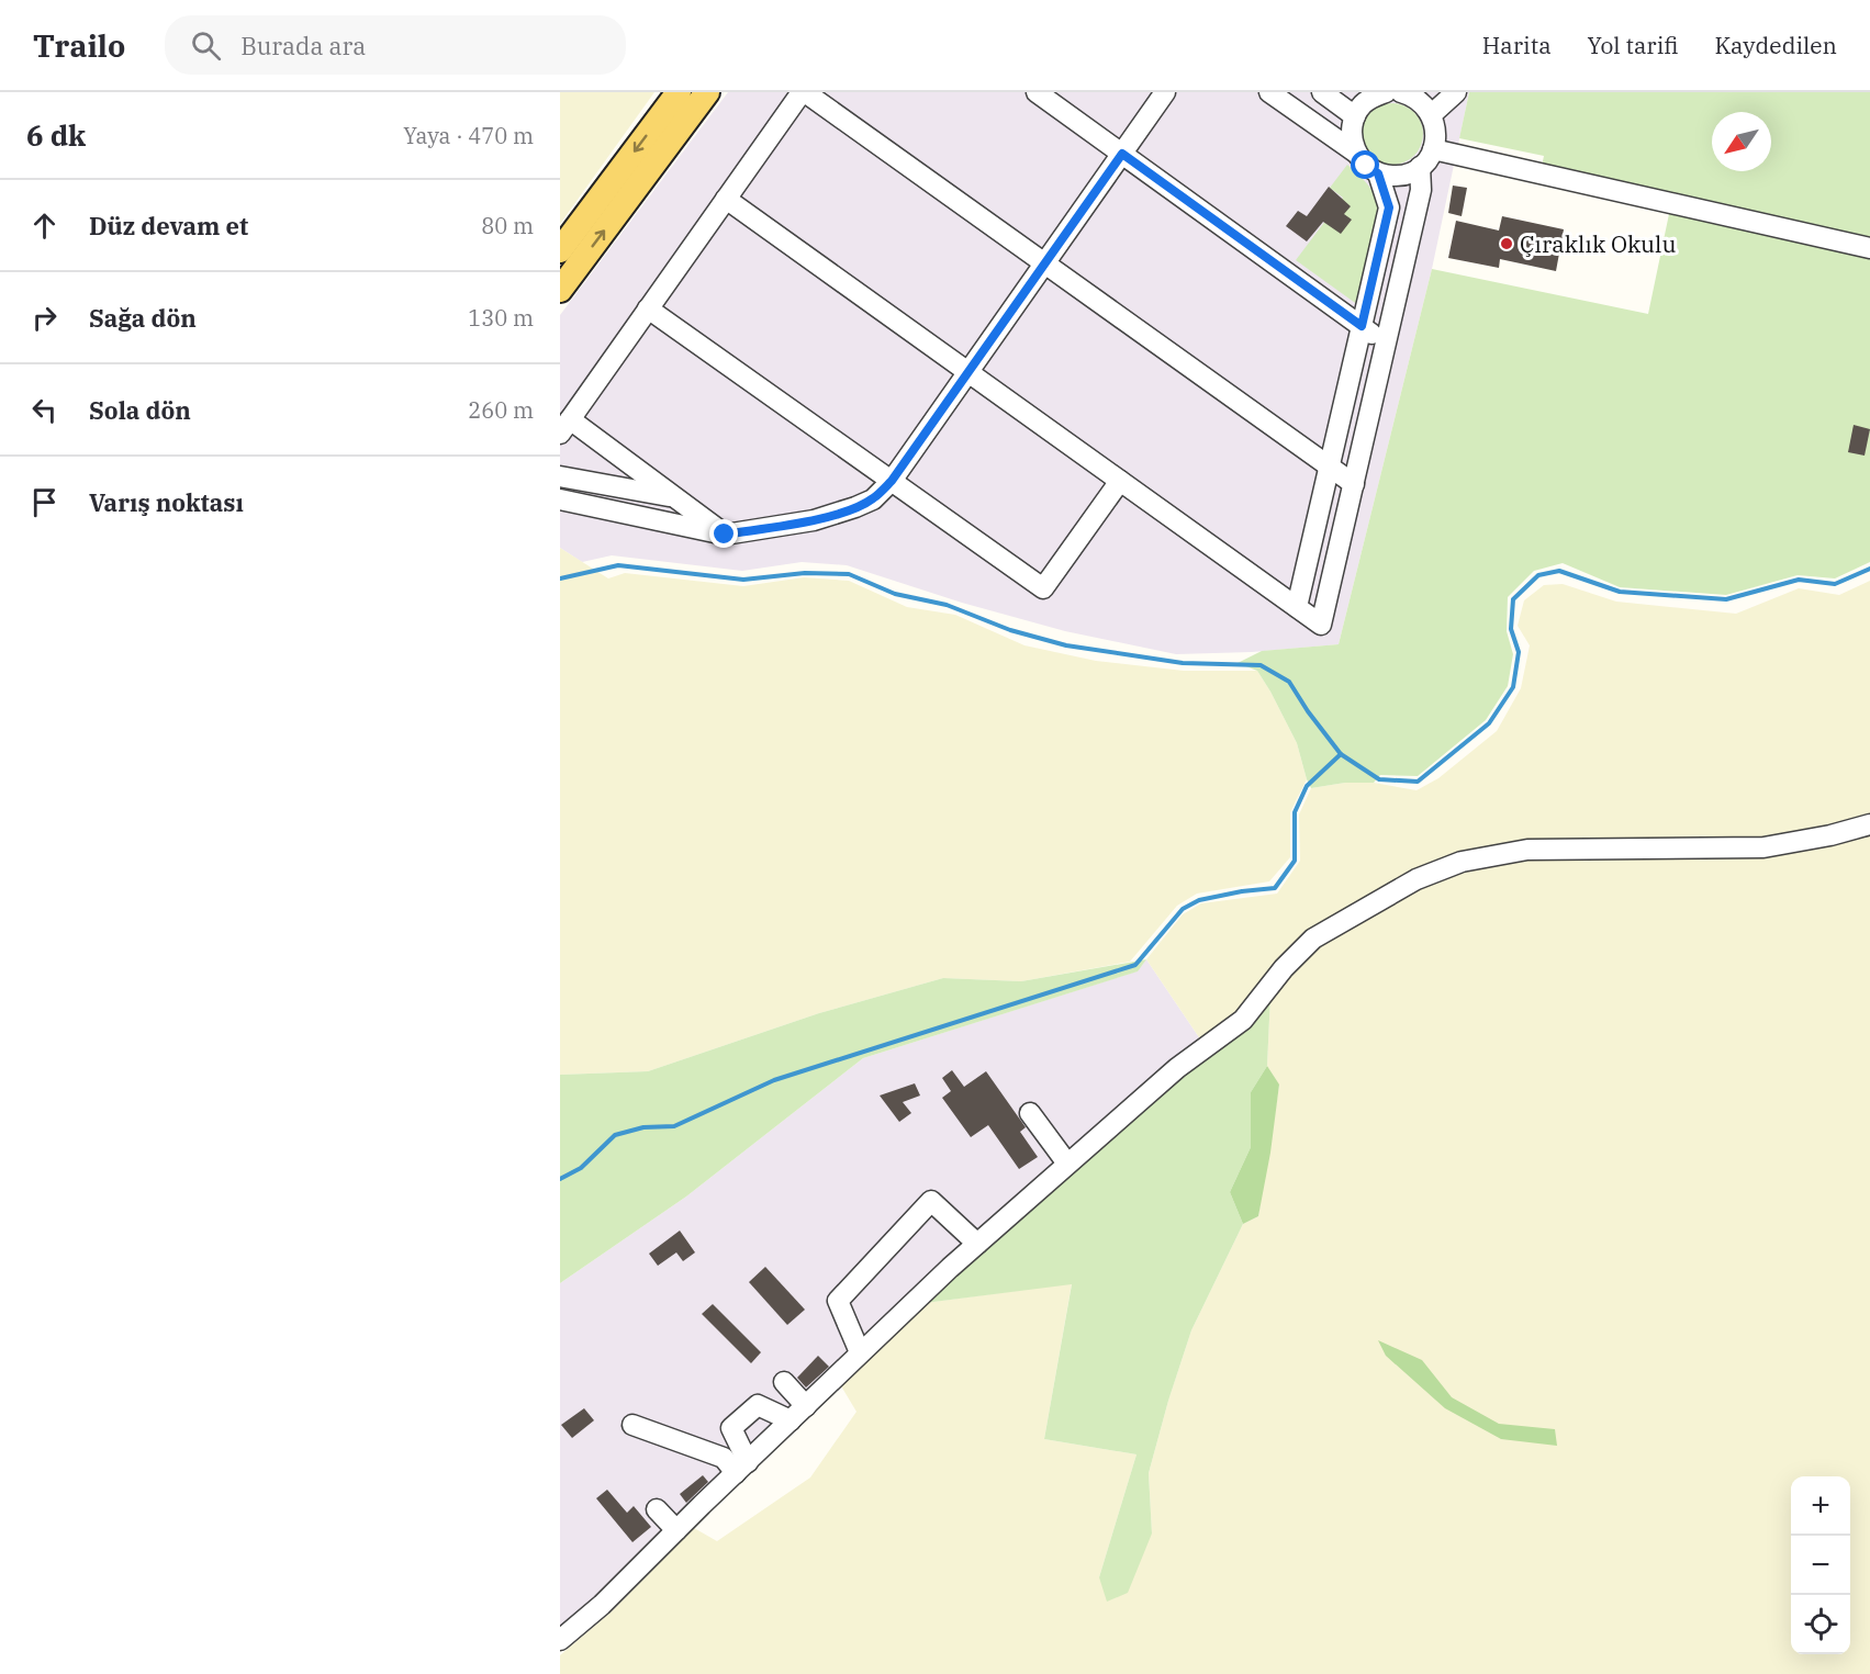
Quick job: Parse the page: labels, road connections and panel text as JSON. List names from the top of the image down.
{
  "places": ["Çıraklık Okulu"],
  "north": "bottom left",
  "page": {
    "header": "Trailo",
    "search": "Burada ara",
    "nav": ["Harita", "Yol tarifi", "Kaydedilen"],
    "heading": ["6 dk", "Yaya · 470 m"],
    "list": [
      ["Düz devam et", "80 m"],
      ["Sağa dön", "130 m"],
      ["Sola dön", "260 m"],
      "Varış noktası"
    ],
    "map_buttons": ["+", "−"]
  }
}
